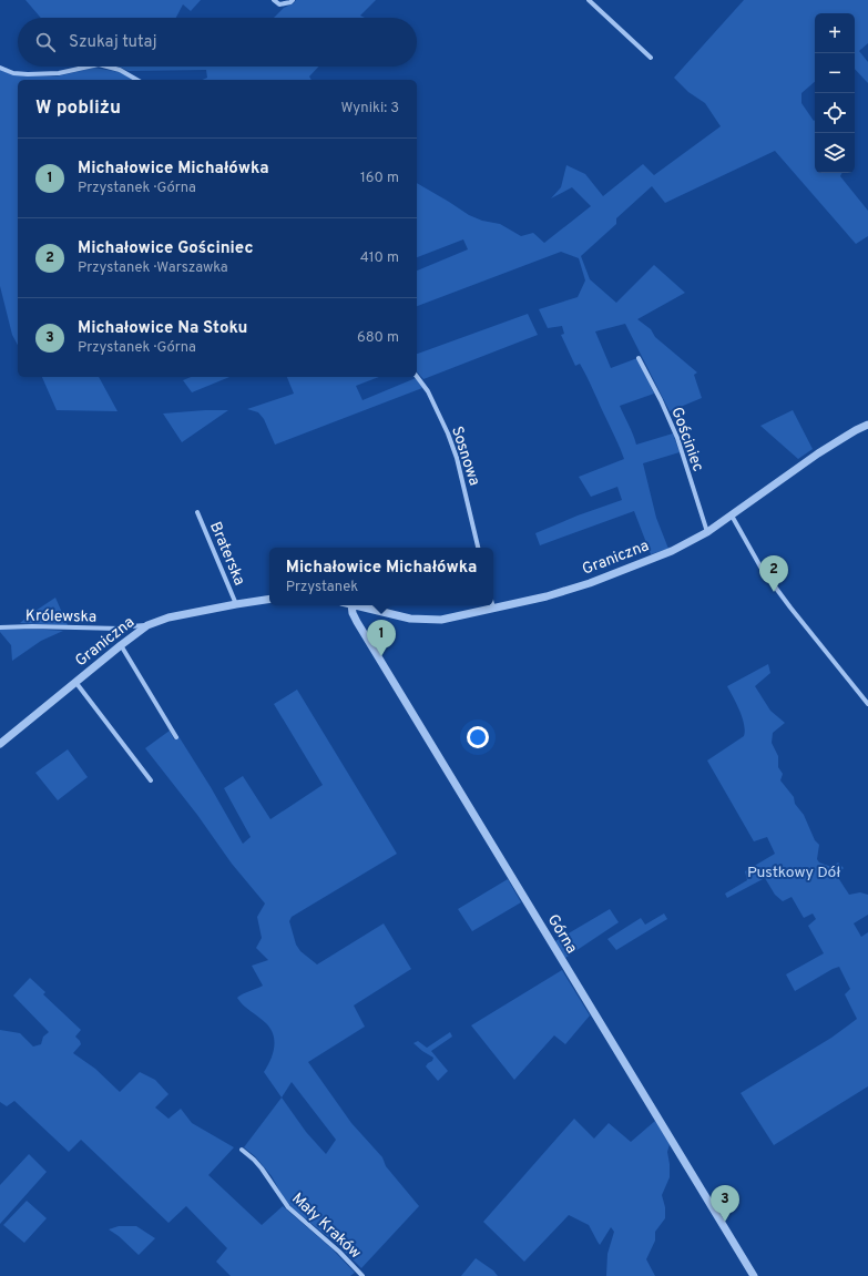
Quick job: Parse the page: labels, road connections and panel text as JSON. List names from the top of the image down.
{
  "streets": {
    "street": [
      "Gościniec",
      "Sosnowa",
      "Braterska",
      "Graniczna",
      "Królewska",
      "Górna",
      "Mały Kraków"
    ]
  },
  "crossings": [
    ["Gościniec", "Graniczna"],
    ["Braterska", "Graniczna"],
    ["Graniczna", "Królewska"]
  ],
  "parks": ["Pustkowy Dół"],
  "page": {
    "map_buttons": ["+", "−"],
    "search": "Szukaj tutaj",
    "heading": ["W pobliżu", "Wyniki: 3"],
    "list": [
      {
        "mark": "1",
        "name": "Michałowice Michałówka",
        "note": "Przystanek · Górna",
        "value": "160 m"
      },
      {
        "mark": "2",
        "name": "Michałowice Gościniec",
        "note": "Przystanek · Warszawka",
        "value": "410 m"
      },
      {
        "mark": "3",
        "name": "Michałowice Na Stoku",
        "note": "Przystanek · Górna",
        "value": "680 m"
      }
    ],
    "popup": ["Michałowice Michałówka", "Przystanek"],
    "pins": ["2", "1", "3"]
  }
}
